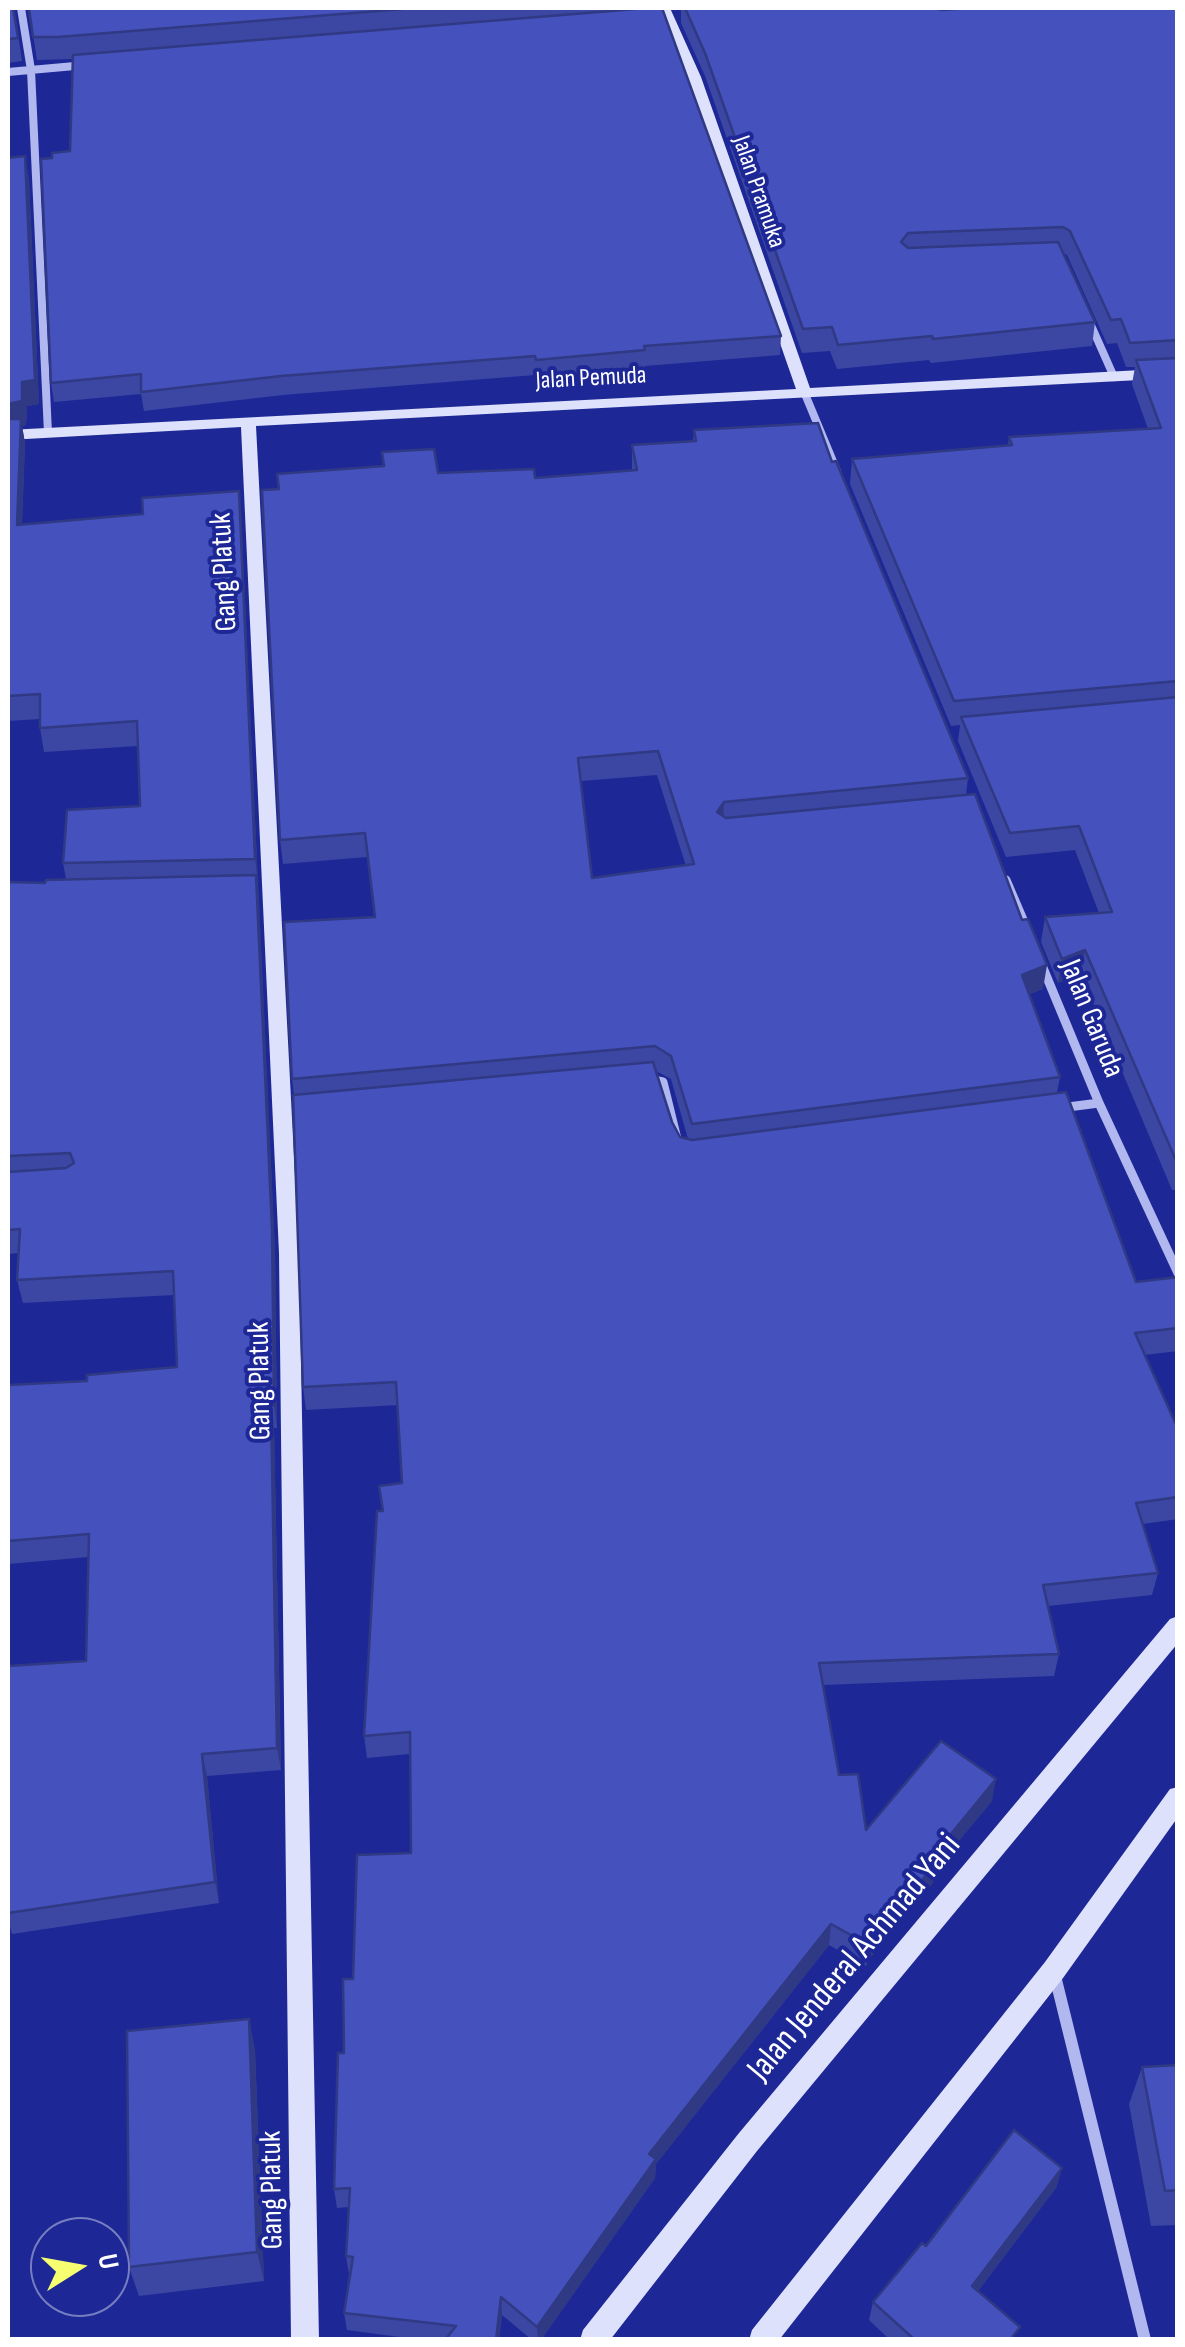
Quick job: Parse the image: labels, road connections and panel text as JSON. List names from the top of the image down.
{
  "streets": {
    "street": [
      "Jalan Pramuka",
      "Jalan Pemuda",
      "Gang Platuk",
      "Jalan Garuda",
      "Jalan Jenderal Achmad Yani"
    ]
  },
  "crossings": [
    ["Jalan Pramuka", "Jalan Pemuda"],
    ["Jalan Pemuda", "Gang Platuk"]
  ],
  "north": "right"
}
